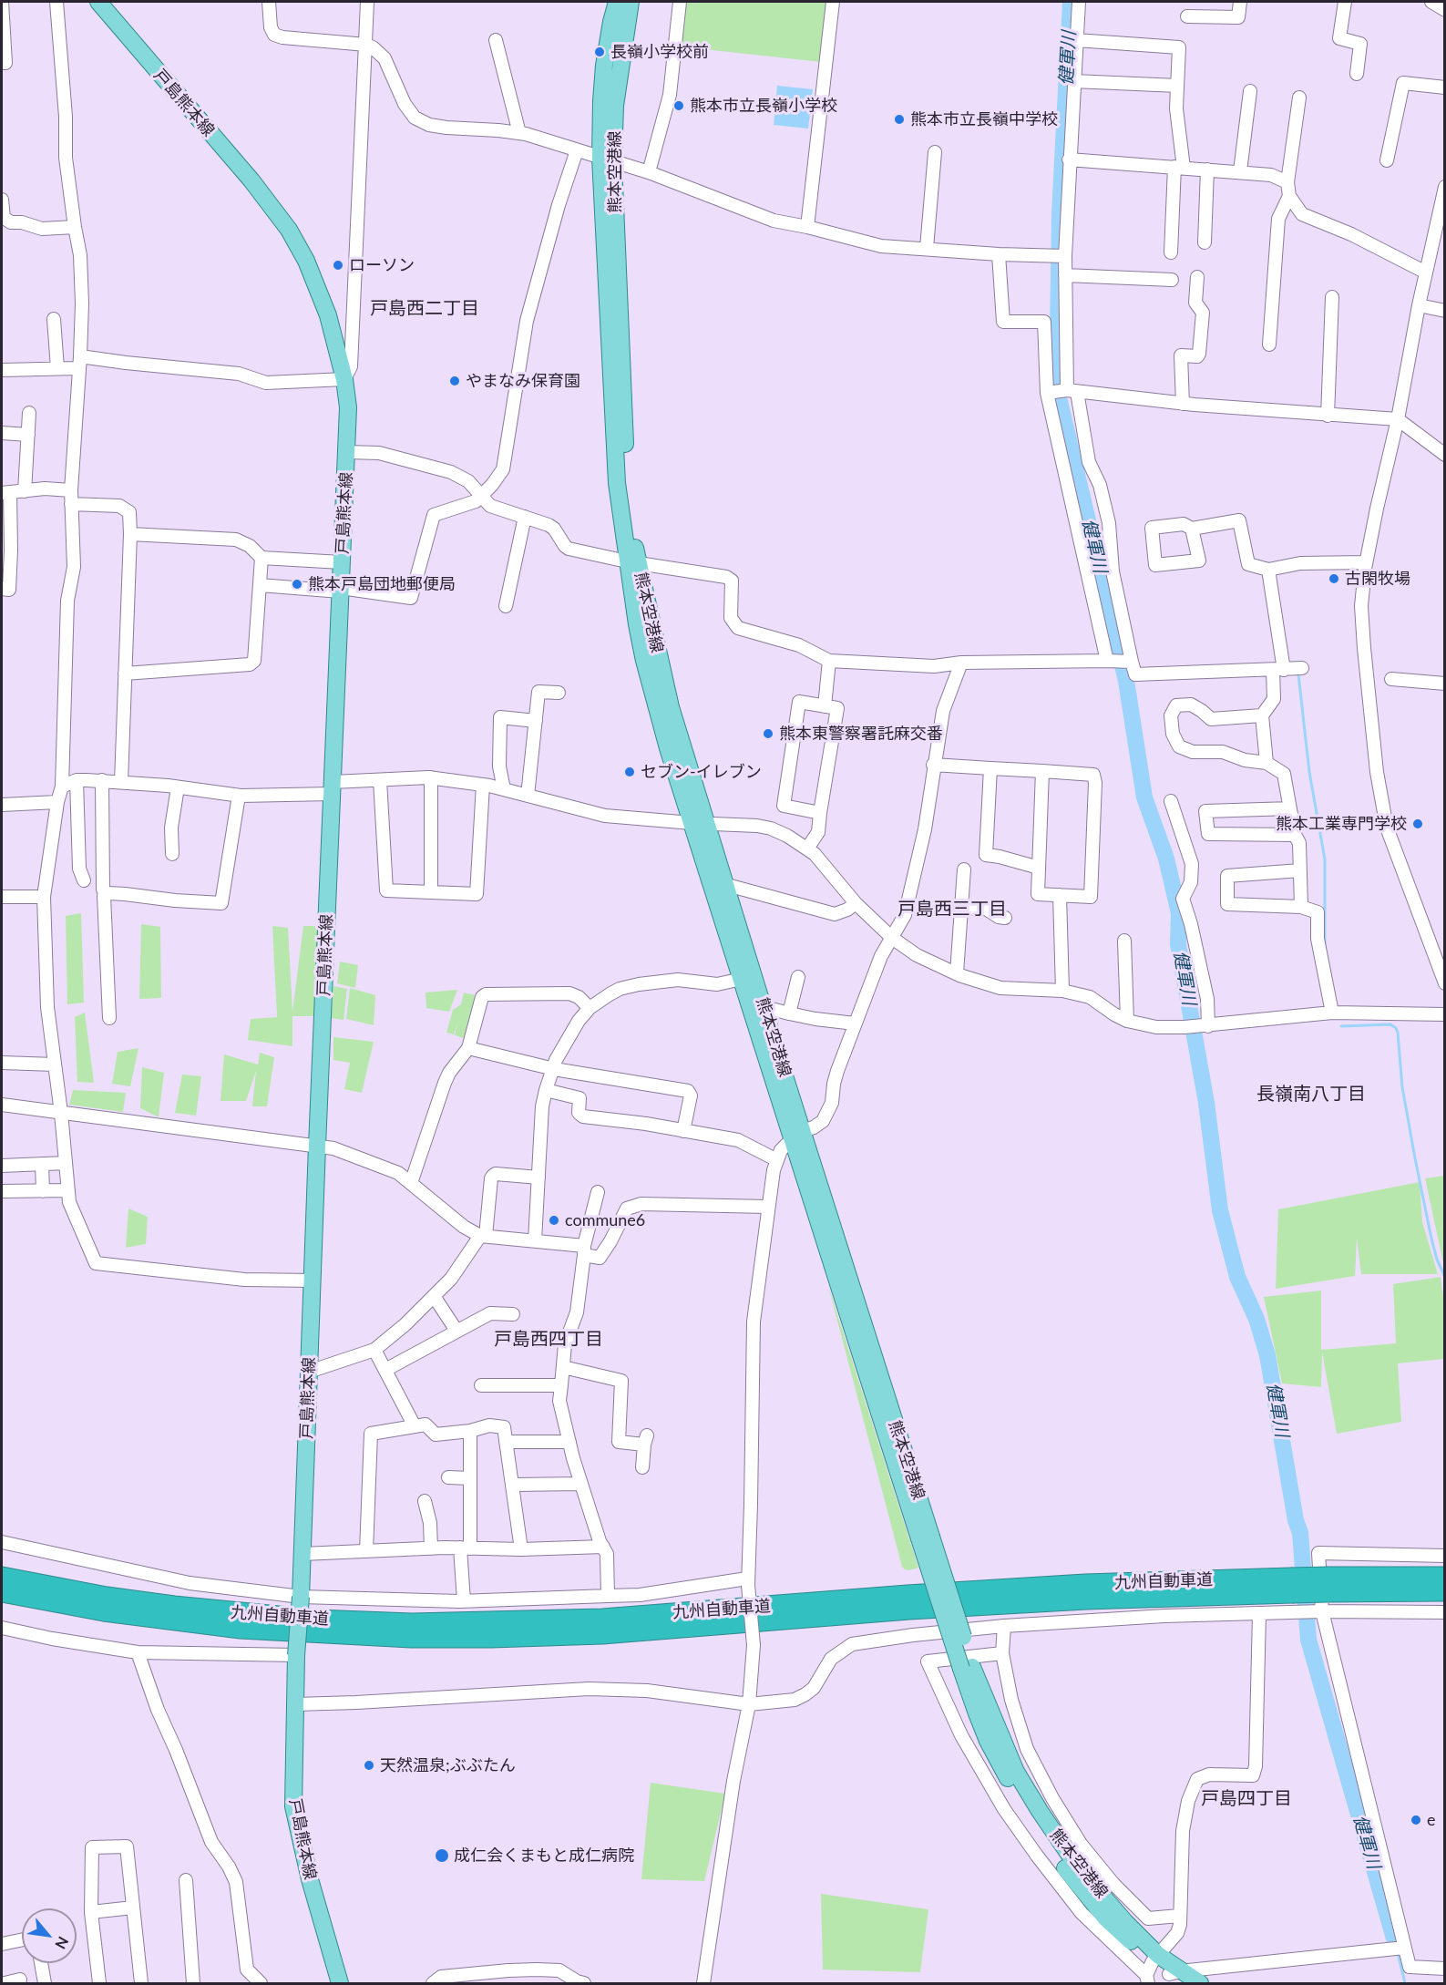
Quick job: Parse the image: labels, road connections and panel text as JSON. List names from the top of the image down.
{
  "streets": {
    "highway": ["九州自動車道"],
    "main road": ["戸島熊本線", "熊本空港線"]
  },
  "districts": [
    "戸島西二丁目",
    "戸島西三丁目",
    "長嶺南八丁目",
    "戸島西四丁目",
    "戸島四丁目"
  ],
  "water": ["健軍川"],
  "places": [
    "長嶺小学校前",
    "熊本市立長嶺小学校",
    "熊本市立長嶺中学校",
    "ローソン",
    "やまなみ保育園",
    "古閑牧場",
    "熊本戸島団地郵便局",
    "熊本東警察署託麻交番",
    "セブン-イレブン",
    "熊本工業専門学校",
    "commune6",
    "天然温泉;ぶぶたん",
    "e",
    "成仁会くまもと成仁病院"
  ],
  "north": "bottom right"
}
